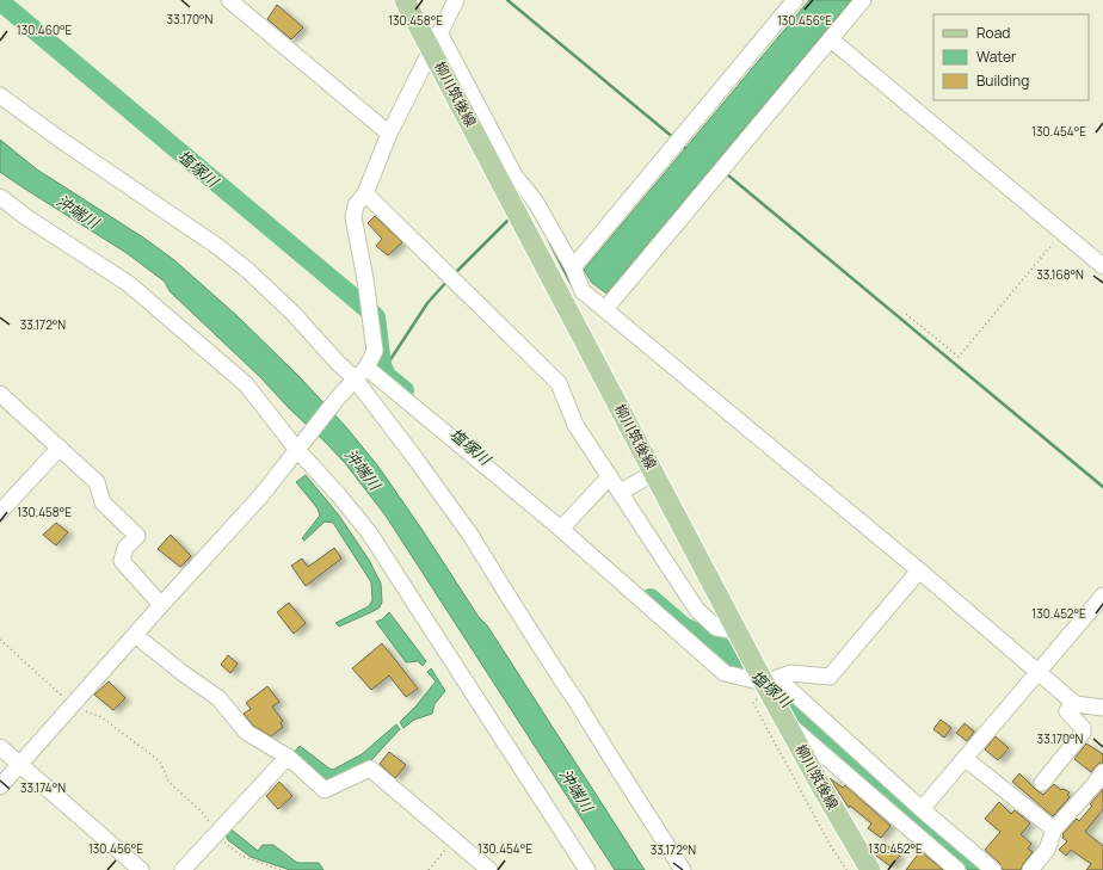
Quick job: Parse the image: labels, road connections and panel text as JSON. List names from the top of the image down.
{
  "streets": {
    "main road": ["柳川筑後線"]
  },
  "water": ["塩塚川", "沖端川"],
  "legend": ["Road", "Water", "Building"],
  "coordinates": [
    "33.170°N",
    "130.458°E",
    "130.456°E",
    "130.460°E",
    "130.454°E",
    "33.168°N",
    "33.172°N",
    "130.452°E",
    "33.174°N"
  ]
}
